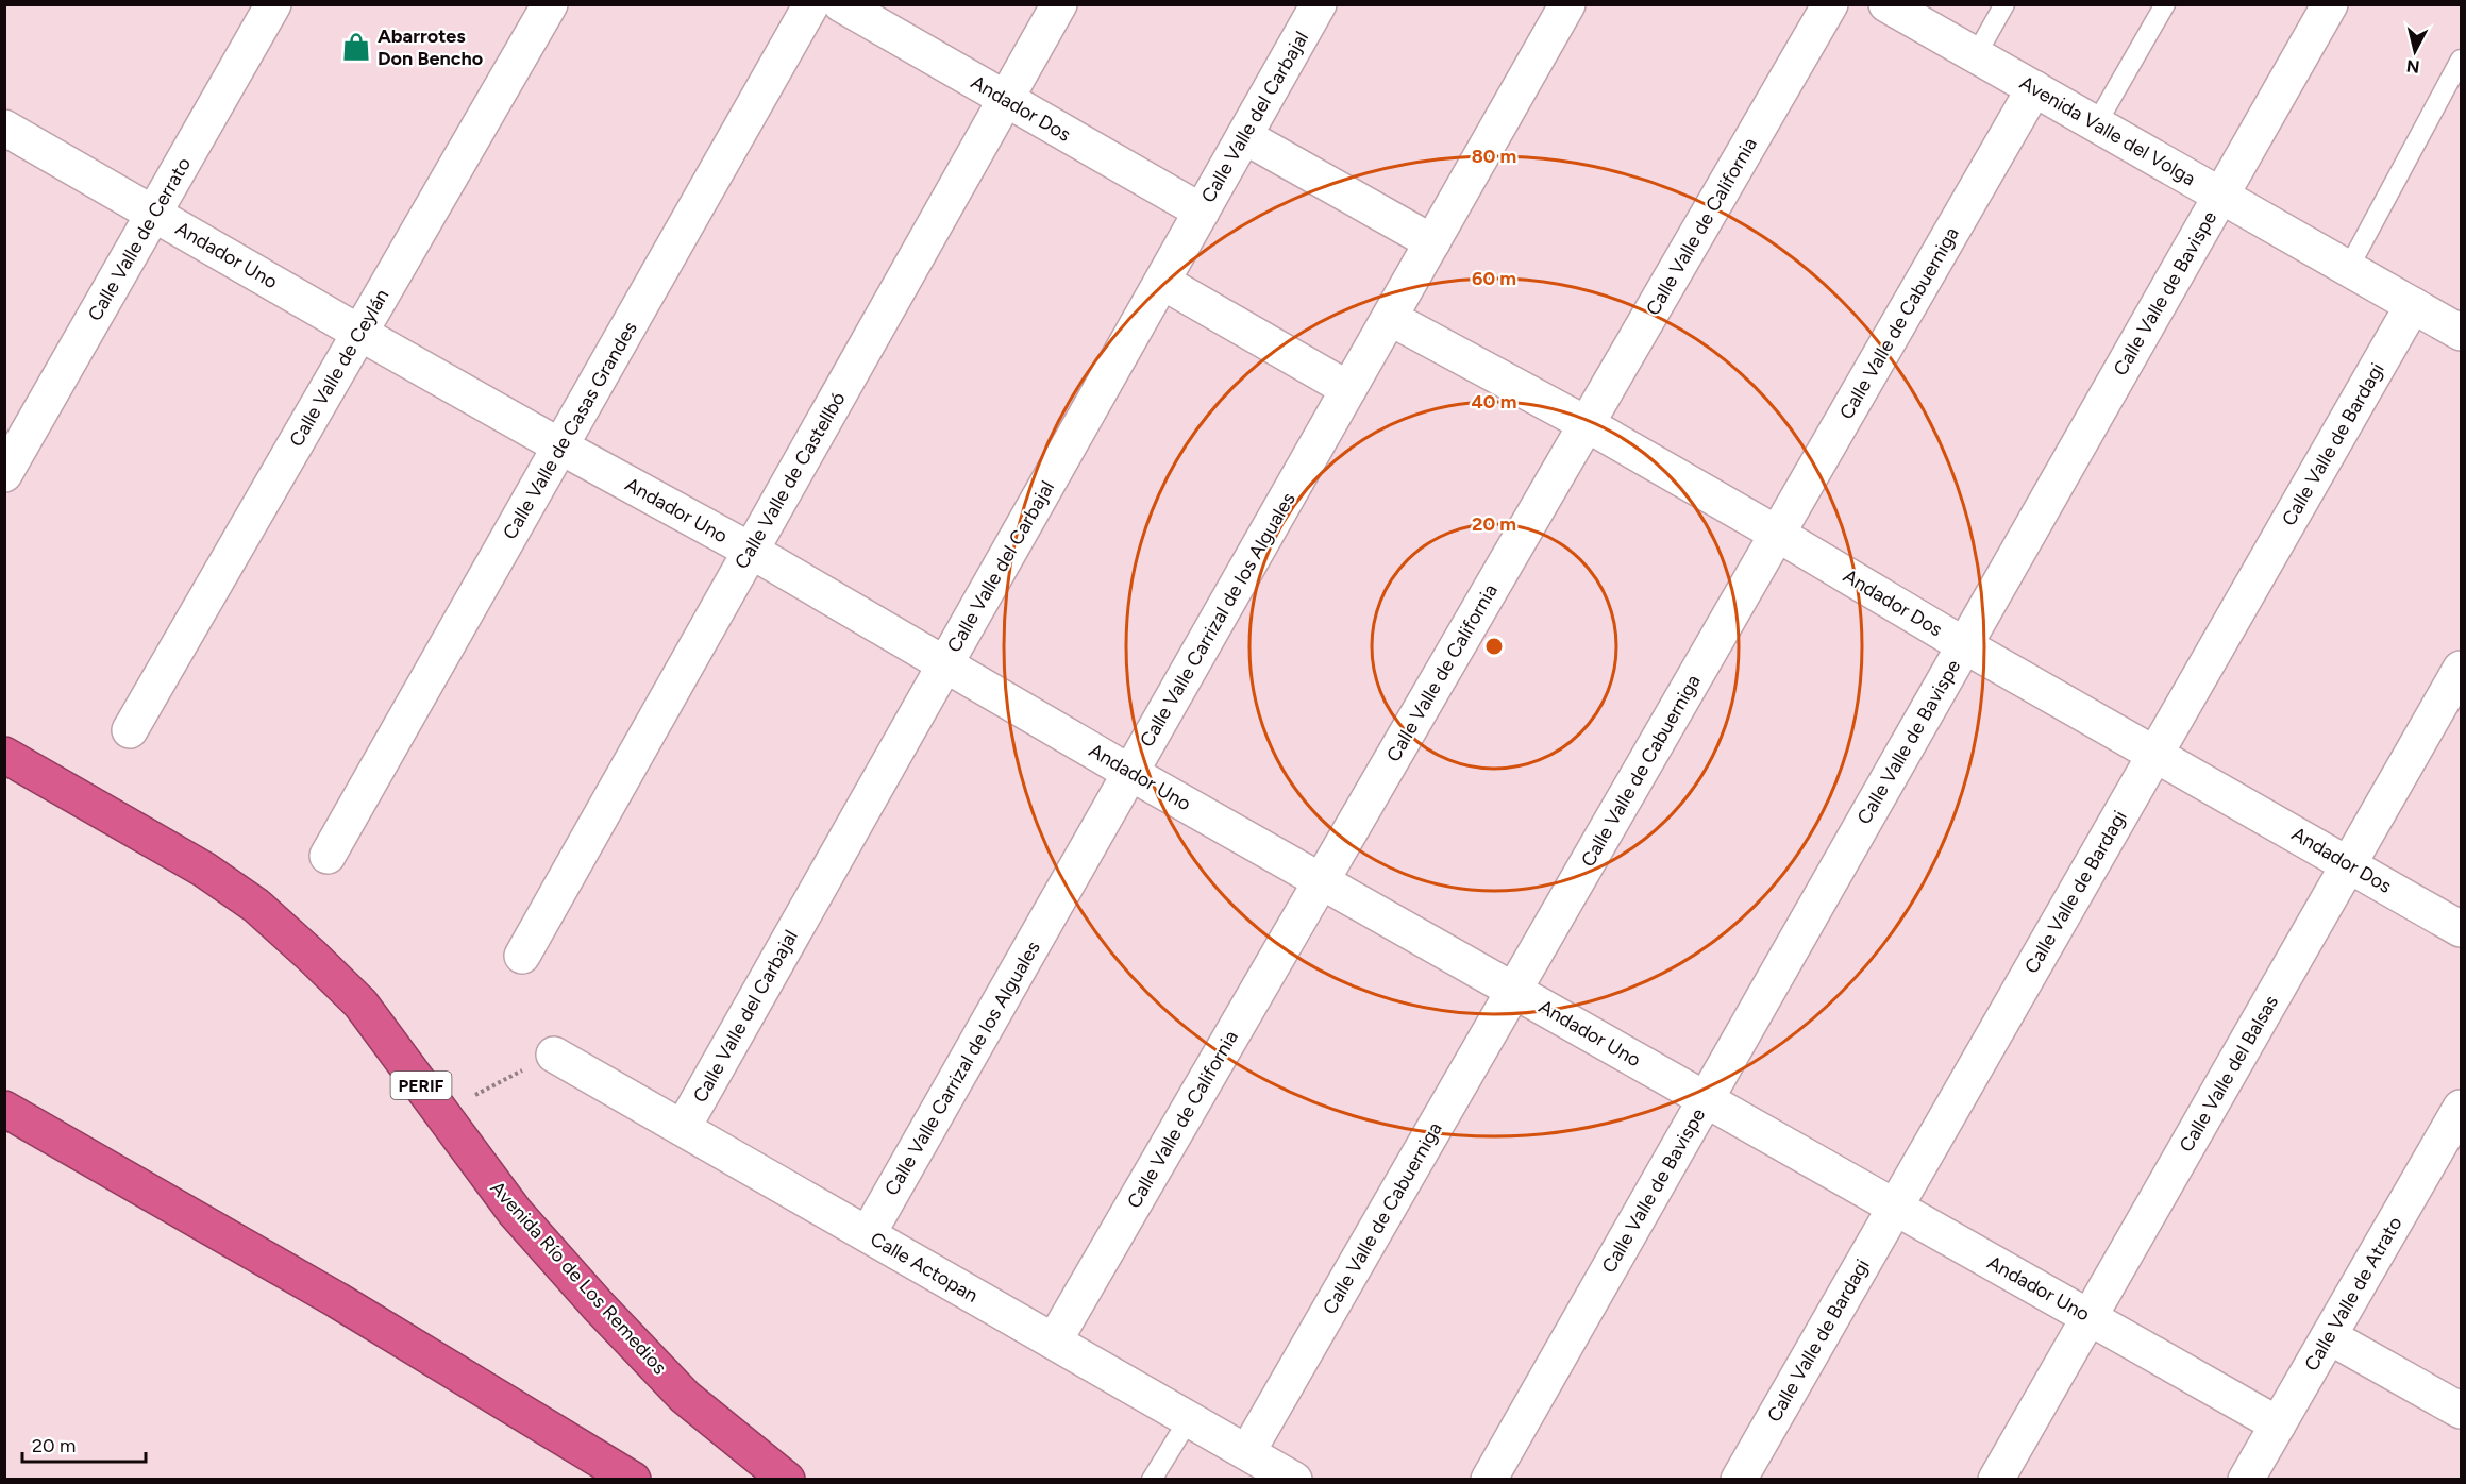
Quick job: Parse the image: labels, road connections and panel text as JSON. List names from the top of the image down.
{
  "streets": {
    "highway": ["PERIF", "Avenida Río de Los Remedios"],
    "street": [
      "Andador Dos",
      "Calle Valle del Carbajal",
      "Avenida Valle del Volga",
      "Calle Valle de California",
      "Calle Valle de Cerrato",
      "Andador Uno",
      "Calle Valle de Bavispe",
      "Calle Valle de Cabuerniga",
      "Calle Valle de Ceylán",
      "Calle Valle de Casas Grandes",
      "Calle Valle de Bardagi",
      "Calle Valle de Castellbó",
      "Calle Valle Carrizal de los Alguales",
      "Calle Valle del Balsas",
      "Calle Actopan",
      "Calle Valle de Atrato"
    ]
  },
  "crossings": [
    ["Andador Dos", "Calle Valle del Carbajal"],
    ["Andador Dos", "Calle Valle de California"],
    ["Andador Dos", "Calle Valle de Bavispe"],
    ["Andador Dos", "Calle Valle de Cabuerniga"],
    ["Andador Dos", "Calle Valle de Bardagi"],
    ["Andador Dos", "Calle Valle de Castellbó"],
    ["Andador Dos", "Calle Valle Carrizal de los Alguales"],
    ["Andador Dos", "Calle Valle del Balsas"],
    ["Calle Valle del Carbajal", "Andador Uno"],
    ["Calle Valle del Carbajal", "Calle Actopan"],
    ["Avenida Valle del Volga", "Calle Valle de Bavispe"],
    ["Avenida Valle del Volga", "Calle Valle de Cabuerniga"],
    ["Avenida Valle del Volga", "Calle Valle de Bardagi"],
    ["Calle Valle de California", "Andador Uno"],
    ["Calle Valle de California", "Calle Actopan"],
    ["Calle Valle de Cerrato", "Andador Uno"],
    ["Andador Uno", "Calle Valle de Bavispe"],
    ["Andador Uno", "Calle Valle de Cabuerniga"],
    ["Andador Uno", "Calle Valle de Ceylán"],
    ["Andador Uno", "Calle Valle de Casas Grandes"],
    ["Andador Uno", "Calle Valle de Bardagi"],
    ["Andador Uno", "Calle Valle de Castellbó"],
    ["Andador Uno", "Calle Valle Carrizal de los Alguales"],
    ["Andador Uno", "Calle Valle del Balsas"],
    ["Andador Uno", "Calle Valle de Atrato"],
    ["Calle Valle de Cabuerniga", "Calle Actopan"],
    ["Calle Valle Carrizal de los Alguales", "Calle Actopan"]
  ],
  "places": {
    "shop": ["Abarrotes Don Bencho"]
  },
  "scale_bar": "20 m",
  "north": "bottom",
  "rings": [
    "80 m",
    "60 m",
    "40 m",
    "20 m"
  ]
}
